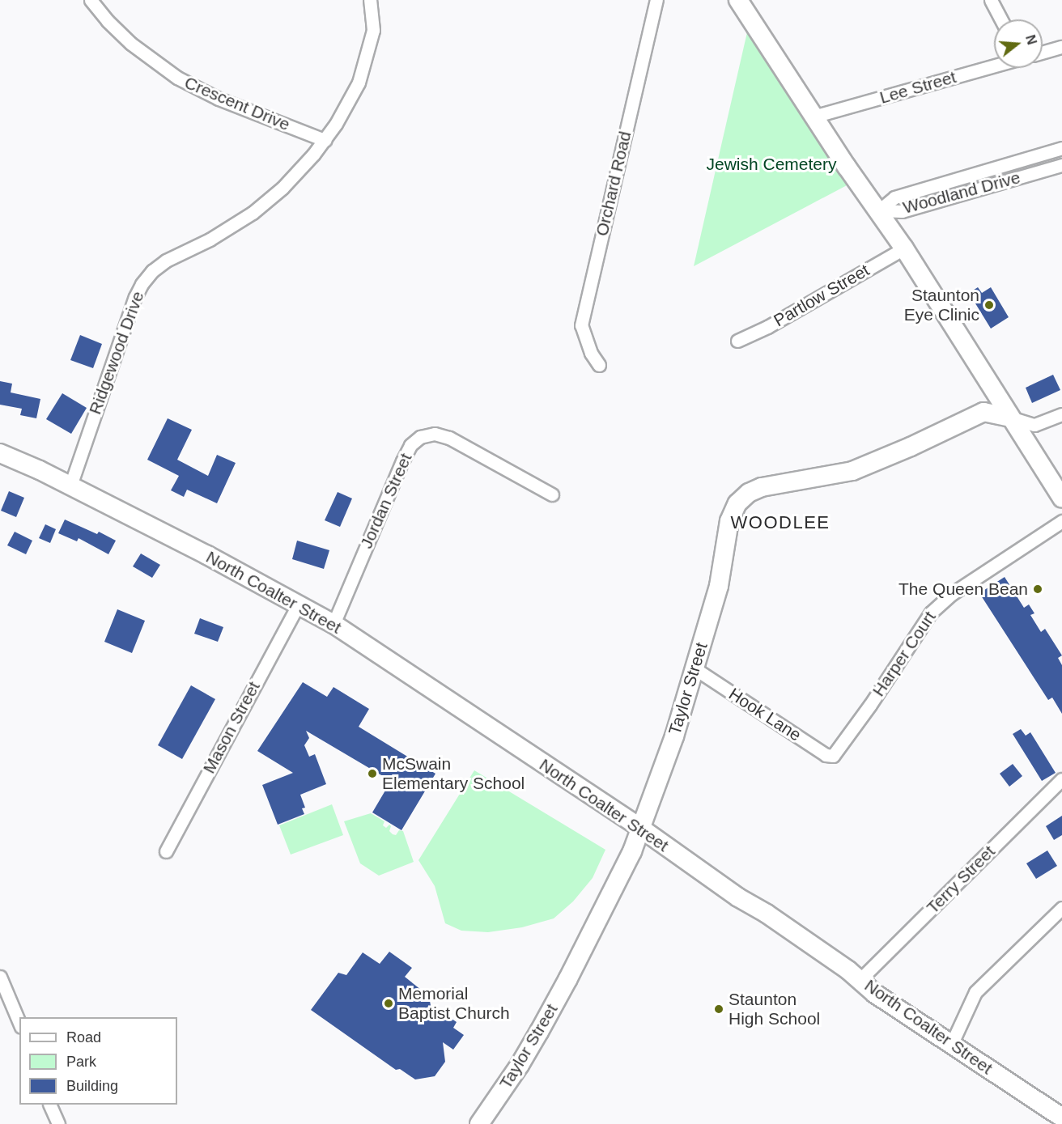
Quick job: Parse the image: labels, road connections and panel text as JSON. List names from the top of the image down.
{
  "streets": {
    "street": [
      "Lee Street",
      "Crescent Drive",
      "Orchard Road",
      "Woodland Drive",
      "Partlow Street",
      "Ridgewood Drive",
      "Jordan Street",
      "North Coalter Street",
      "Harper Court",
      "Taylor Street",
      "Hook Lane",
      "Mason Street",
      "Terry Street"
    ]
  },
  "crossings": [
    ["Crescent Drive", "Ridgewood Drive"],
    ["Ridgewood Drive", "North Coalter Street"],
    ["Jordan Street", "North Coalter Street"],
    ["North Coalter Street", "Taylor Street"],
    ["North Coalter Street", "Mason Street"],
    ["North Coalter Street", "Terry Street"],
    ["Harper Court", "Hook Lane"],
    ["Taylor Street", "Hook Lane"]
  ],
  "districts": ["WOODLEE"],
  "parks": ["Jewish Cemetery"],
  "places": [
    "Staunton Eye Clinic",
    "The Queen Bean",
    "McSwain Elementary School",
    "Memorial Baptist Church",
    "Staunton High School"
  ],
  "legend": ["Road", "Park", "Building"],
  "north": "right"
}
